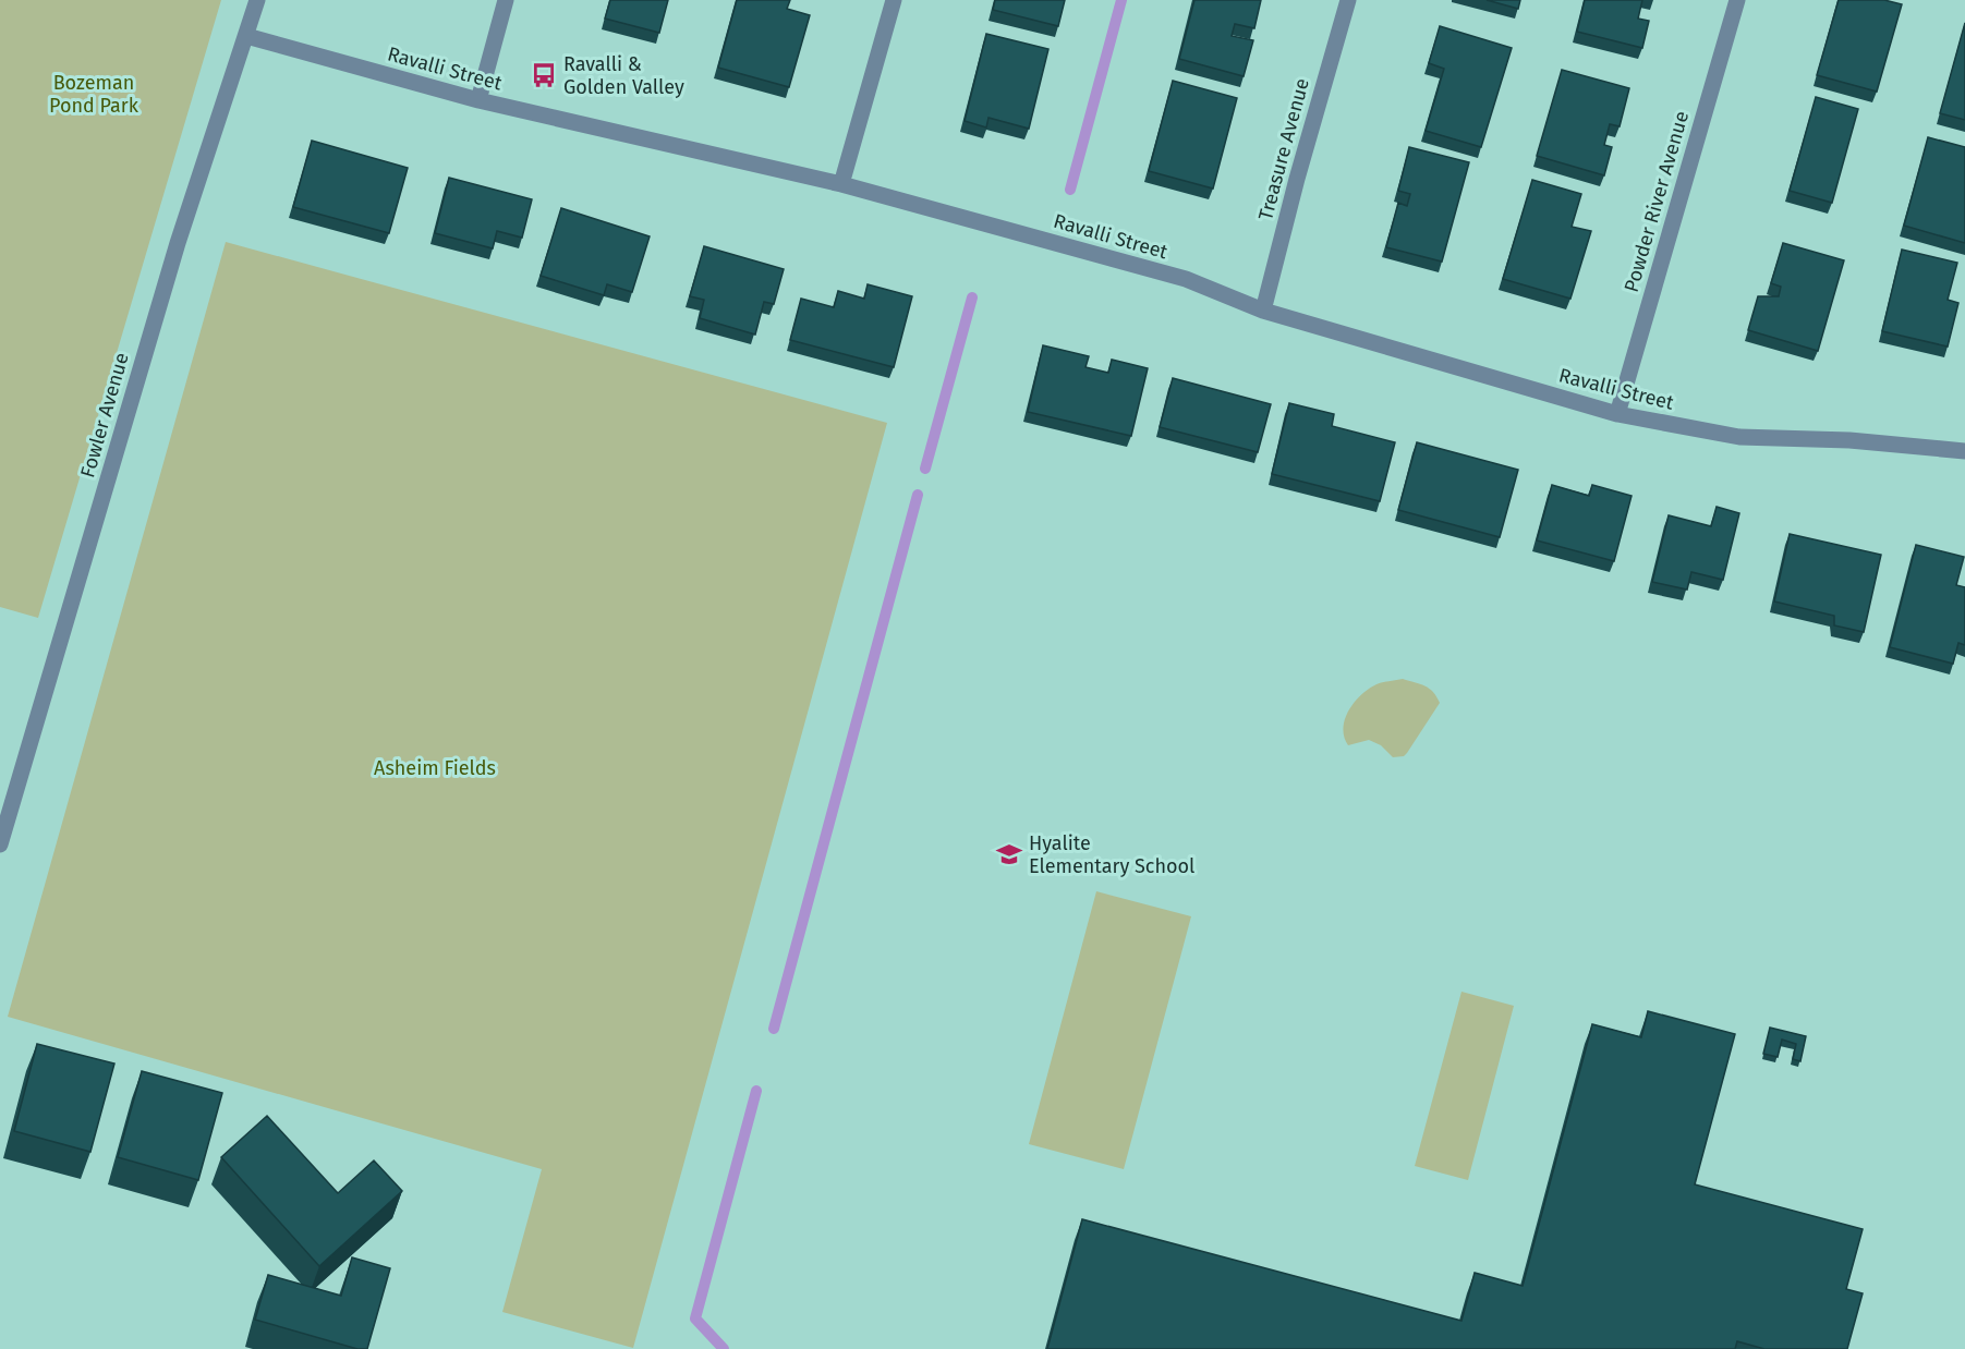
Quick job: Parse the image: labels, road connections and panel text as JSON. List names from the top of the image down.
{
  "streets": {
    "street": [
      "Ravalli Street",
      "Treasure Avenue",
      "Powder River Avenue",
      "Fowler Avenue"
    ]
  },
  "crossings": [
    ["Ravalli Street", "Treasure Avenue"],
    ["Ravalli Street", "Powder River Avenue"],
    ["Ravalli Street", "Fowler Avenue"]
  ],
  "parks": ["Bozeman Pond Park", "Asheim Fields"],
  "places": {
    "bus stop": ["Ravalli & Golden Valley"],
    "school or university": ["Hyalite Elementary School"]
  }
}
